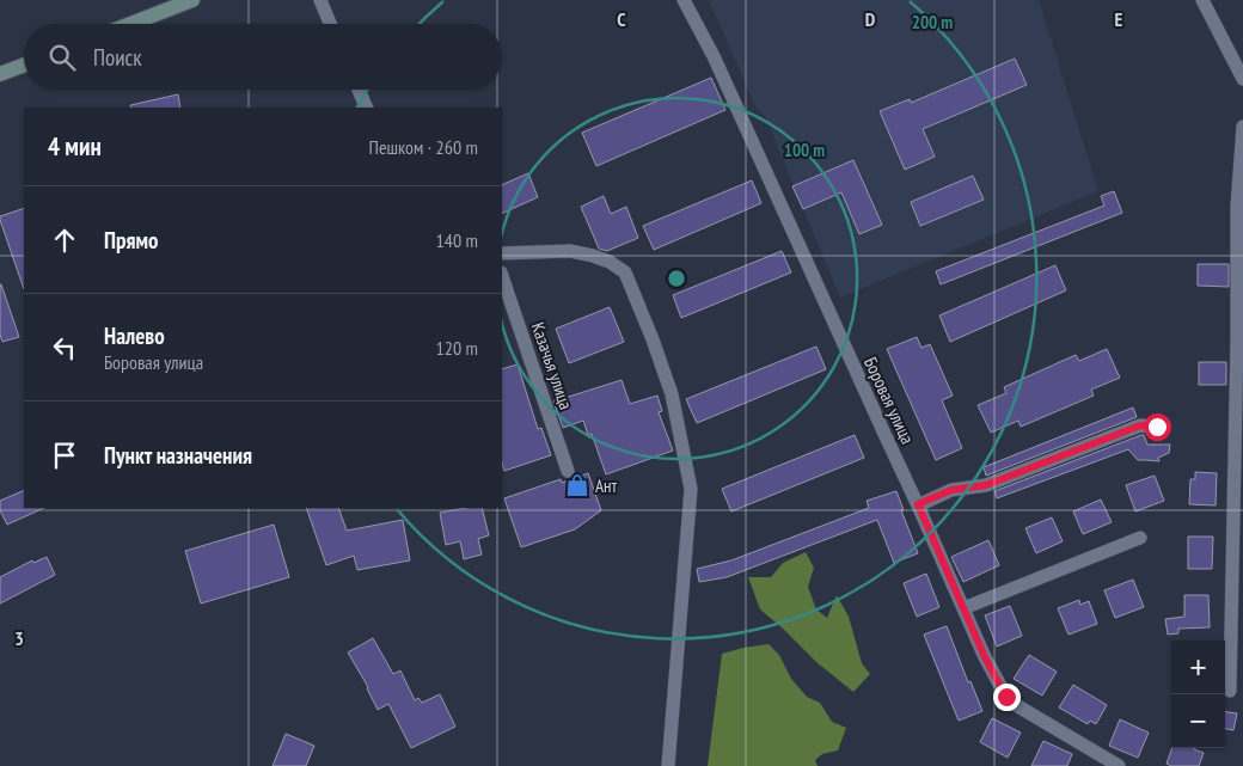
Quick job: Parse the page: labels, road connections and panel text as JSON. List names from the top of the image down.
{
  "streets": {
    "street": ["Казачья улица", "Боровая улица"]
  },
  "places": {
    "shop": ["Ант"]
  },
  "page": {
    "search": "Поиск",
    "heading": ["4 мин", "Пешком · 260 m"],
    "list": [
      ["Прямо", "140 m"],
      ["Налево", "Боровая улица", "120 m"],
      "Пункт назначения"
    ],
    "map_buttons": ["+", "−"]
  },
  "grid": {
    "columns": ["C", "D", "E"],
    "rows": ["3"]
  },
  "rings": ["200 m", "100 m"]
}
